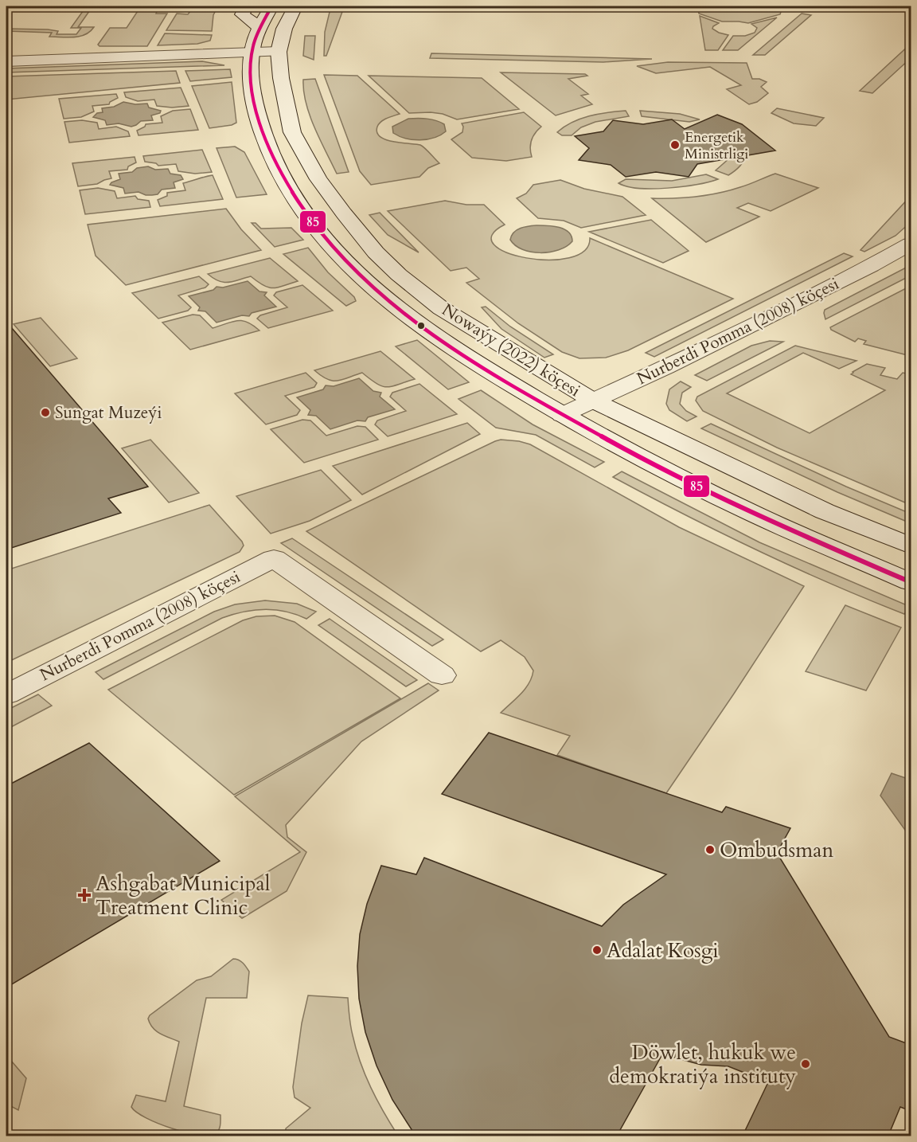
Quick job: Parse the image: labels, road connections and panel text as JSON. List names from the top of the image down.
{
  "streets": {
    "main road": ["Nurberdi Pomma (2008) köçesi", "Nowaýy (2022) köçesi"]
  },
  "crossings": [
    ["Nurberdi Pomma (2008) köçesi", "Nowaýy (2022) köçesi"]
  ],
  "places": {
    "other": [
      "Energetik Ministrligi",
      "Sungat Muzeýi",
      "Ombudsman",
      "Adalat Kosgi",
      "Döwlet, hukuk we demokratiýa instituty"
    ],
    "health": ["Ashgabat Municipal Treatment Clinic"]
  },
  "lines": ["transit line 85"]
}
